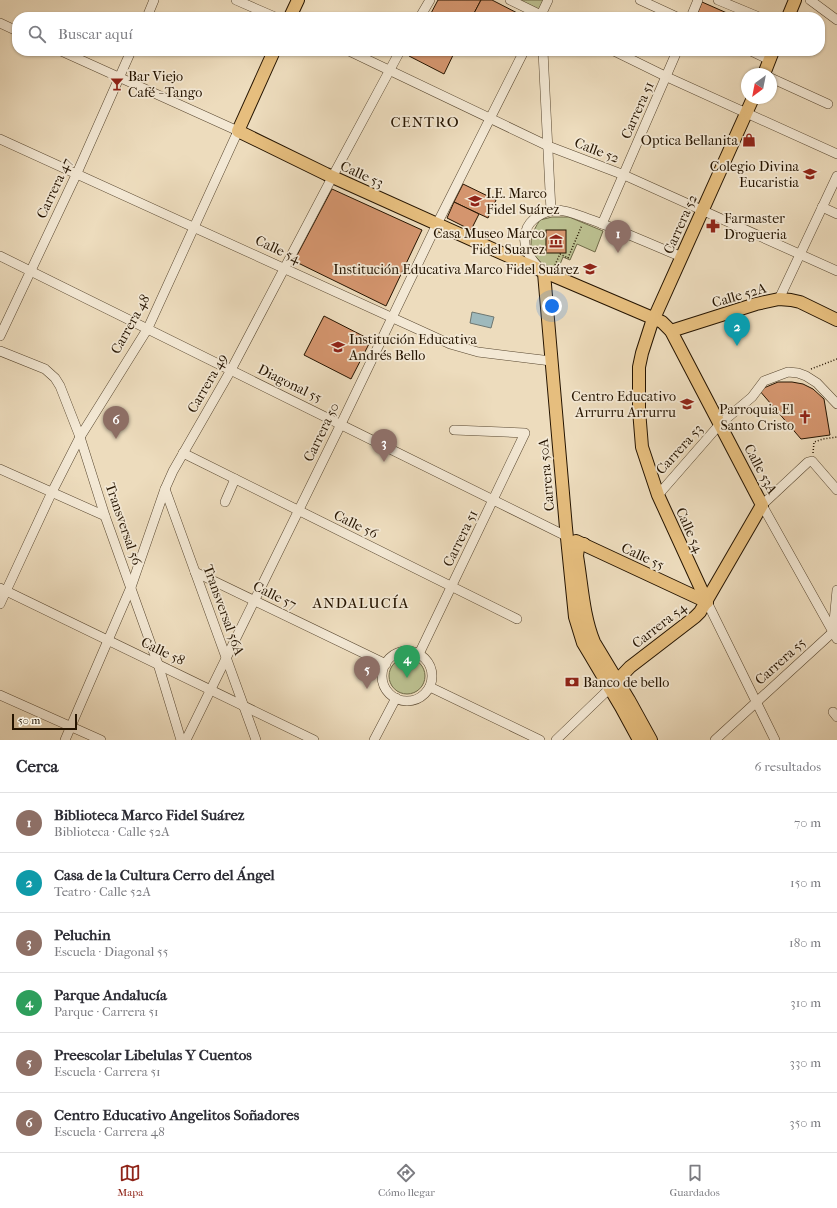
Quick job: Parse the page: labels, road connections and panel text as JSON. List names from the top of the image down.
{
  "streets": {
    "main road": [
      "Calle 53",
      "Carrera 52",
      "Calle 54",
      "Calle 52A",
      "Carrera 48",
      "Calle 53A",
      "Carrera 50A",
      "Calle 55",
      "Carrera 54"
    ],
    "street": [
      "Carrera 51",
      "Calle 52",
      "Carrera 47",
      "Carrera 49",
      "Diagonal 55",
      "Carrera 50",
      "Carrera 53",
      "Transversal 56",
      "Calle 56",
      "Calle 57",
      "Transversal 56A",
      "Calle 58",
      "Carrera 55"
    ]
  },
  "crossings": [
    ["Carrera 51", "Calle 52"],
    ["Carrera 51", "Diagonal 55"],
    ["Carrera 51", "Calle 56"],
    ["Carrera 51", "Calle 57"],
    ["Calle 52", "Carrera 52"],
    ["Calle 52", "Carrera 49"],
    ["Calle 52", "Carrera 50"],
    ["Calle 53", "Carrera 47"],
    ["Calle 53", "Carrera 52"],
    ["Calle 53", "Calle 54"],
    ["Calle 53", "Carrera 48"],
    ["Calle 53", "Carrera 49"],
    ["Calle 53", "Carrera 50"],
    ["Calle 53", "Calle 53A"],
    ["Calle 53", "Carrera 50A"],
    ["Carrera 47", "Calle 54"],
    ["Carrera 47", "Diagonal 55"],
    ["Carrera 52", "Calle 54"],
    ["Carrera 52", "Calle 53A"],
    ["Calle 54", "Carrera 48"],
    ["Calle 54", "Carrera 49"],
    ["Calle 54", "Carrera 50"],
    ["Calle 54", "Carrera 53"],
    ["Calle 54", "Calle 53A"],
    ["Calle 54", "Carrera 50A"],
    ["Calle 54", "Calle 55"],
    ["Calle 54", "Carrera 54"],
    ["Calle 54", "Carrera 55"],
    ["Calle 52A", "Calle 53A"],
    ["Carrera 48", "Diagonal 55"],
    ["Carrera 48", "Transversal 56"],
    ["Carrera 48", "Calle 58"],
    ["Carrera 49", "Diagonal 55"],
    ["Carrera 49", "Transversal 56"],
    ["Carrera 49", "Calle 56"],
    ["Carrera 49", "Transversal 56A"],
    ["Carrera 49", "Calle 58"],
    ["Diagonal 55", "Carrera 50"],
    ["Diagonal 55", "Carrera 50A"],
    ["Diagonal 55", "Calle 55"],
    ["Carrera 50", "Calle 56"],
    ["Carrera 50", "Calle 57"],
    ["Carrera 50", "Transversal 56A"],
    ["Carrera 50", "Calle 58"],
    ["Carrera 53", "Calle 53A"],
    ["Calle 53A", "Carrera 54"],
    ["Calle 53A", "Carrera 55"],
    ["Carrera 50A", "Calle 55"],
    ["Carrera 50A", "Carrera 54"],
    ["Transversal 56", "Calle 58"],
    ["Calle 55", "Carrera 54"],
    ["Calle 57", "Transversal 56A"],
    ["Transversal 56A", "Calle 58"]
  ],
  "districts": ["CENTRO", "ANDALUCÍA"],
  "places": {
    "bar": ["Bar Viejo Café - Tango"],
    "shop": ["Optica Bellanita"],
    "school or university": [
      "Colegio Divina Eucaristia",
      "I.E. Marco Fidel Suárez",
      "Institución Educativa Marco Fidel Suárez",
      "Institución Educativa Andrés Bello",
      "Centro Educativo Arrurru Arrurru"
    ],
    "pharmacy": ["Farmaster Drogueria"],
    "museum": ["Casa Museo Marco Fidel Suarez"],
    "church": ["Parroquia El Santo Cristo"],
    "bank": ["Banco de bello"]
  },
  "scale_bar": "50 m",
  "north": "bottom left",
  "page": {
    "search": "Buscar aquí",
    "pins": [
      "1",
      "2",
      "6",
      "3",
      "4",
      "5"
    ],
    "scale": "50 m",
    "heading": ["Cerca", "6 resultados"],
    "list": [
      {
        "mark": "1",
        "name": "Biblioteca Marco Fidel Suárez",
        "note": "Biblioteca · Calle 52A",
        "value": "70 m"
      },
      {
        "mark": "2",
        "name": "Casa de la Cultura Cerro del Ángel",
        "note": "Teatro · Calle 52A",
        "value": "150 m"
      },
      {
        "mark": "3",
        "name": "Peluchin",
        "note": "Escuela · Diagonal 55",
        "value": "180 m"
      },
      {
        "mark": "4",
        "name": "Parque Andalucía",
        "note": "Parque · Carrera 51",
        "value": "310 m"
      },
      {
        "mark": "5",
        "name": "Preescolar Libelulas Y Cuentos",
        "note": "Escuela · Carrera 51",
        "value": "330 m"
      },
      {
        "mark": "6",
        "name": "Centro Educativo Angelitos Soñadores",
        "note": "Escuela · Carrera 48",
        "value": "350 m"
      }
    ],
    "nav": ["Mapa", "Cómo llegar", "Guardados"]
  }
}
